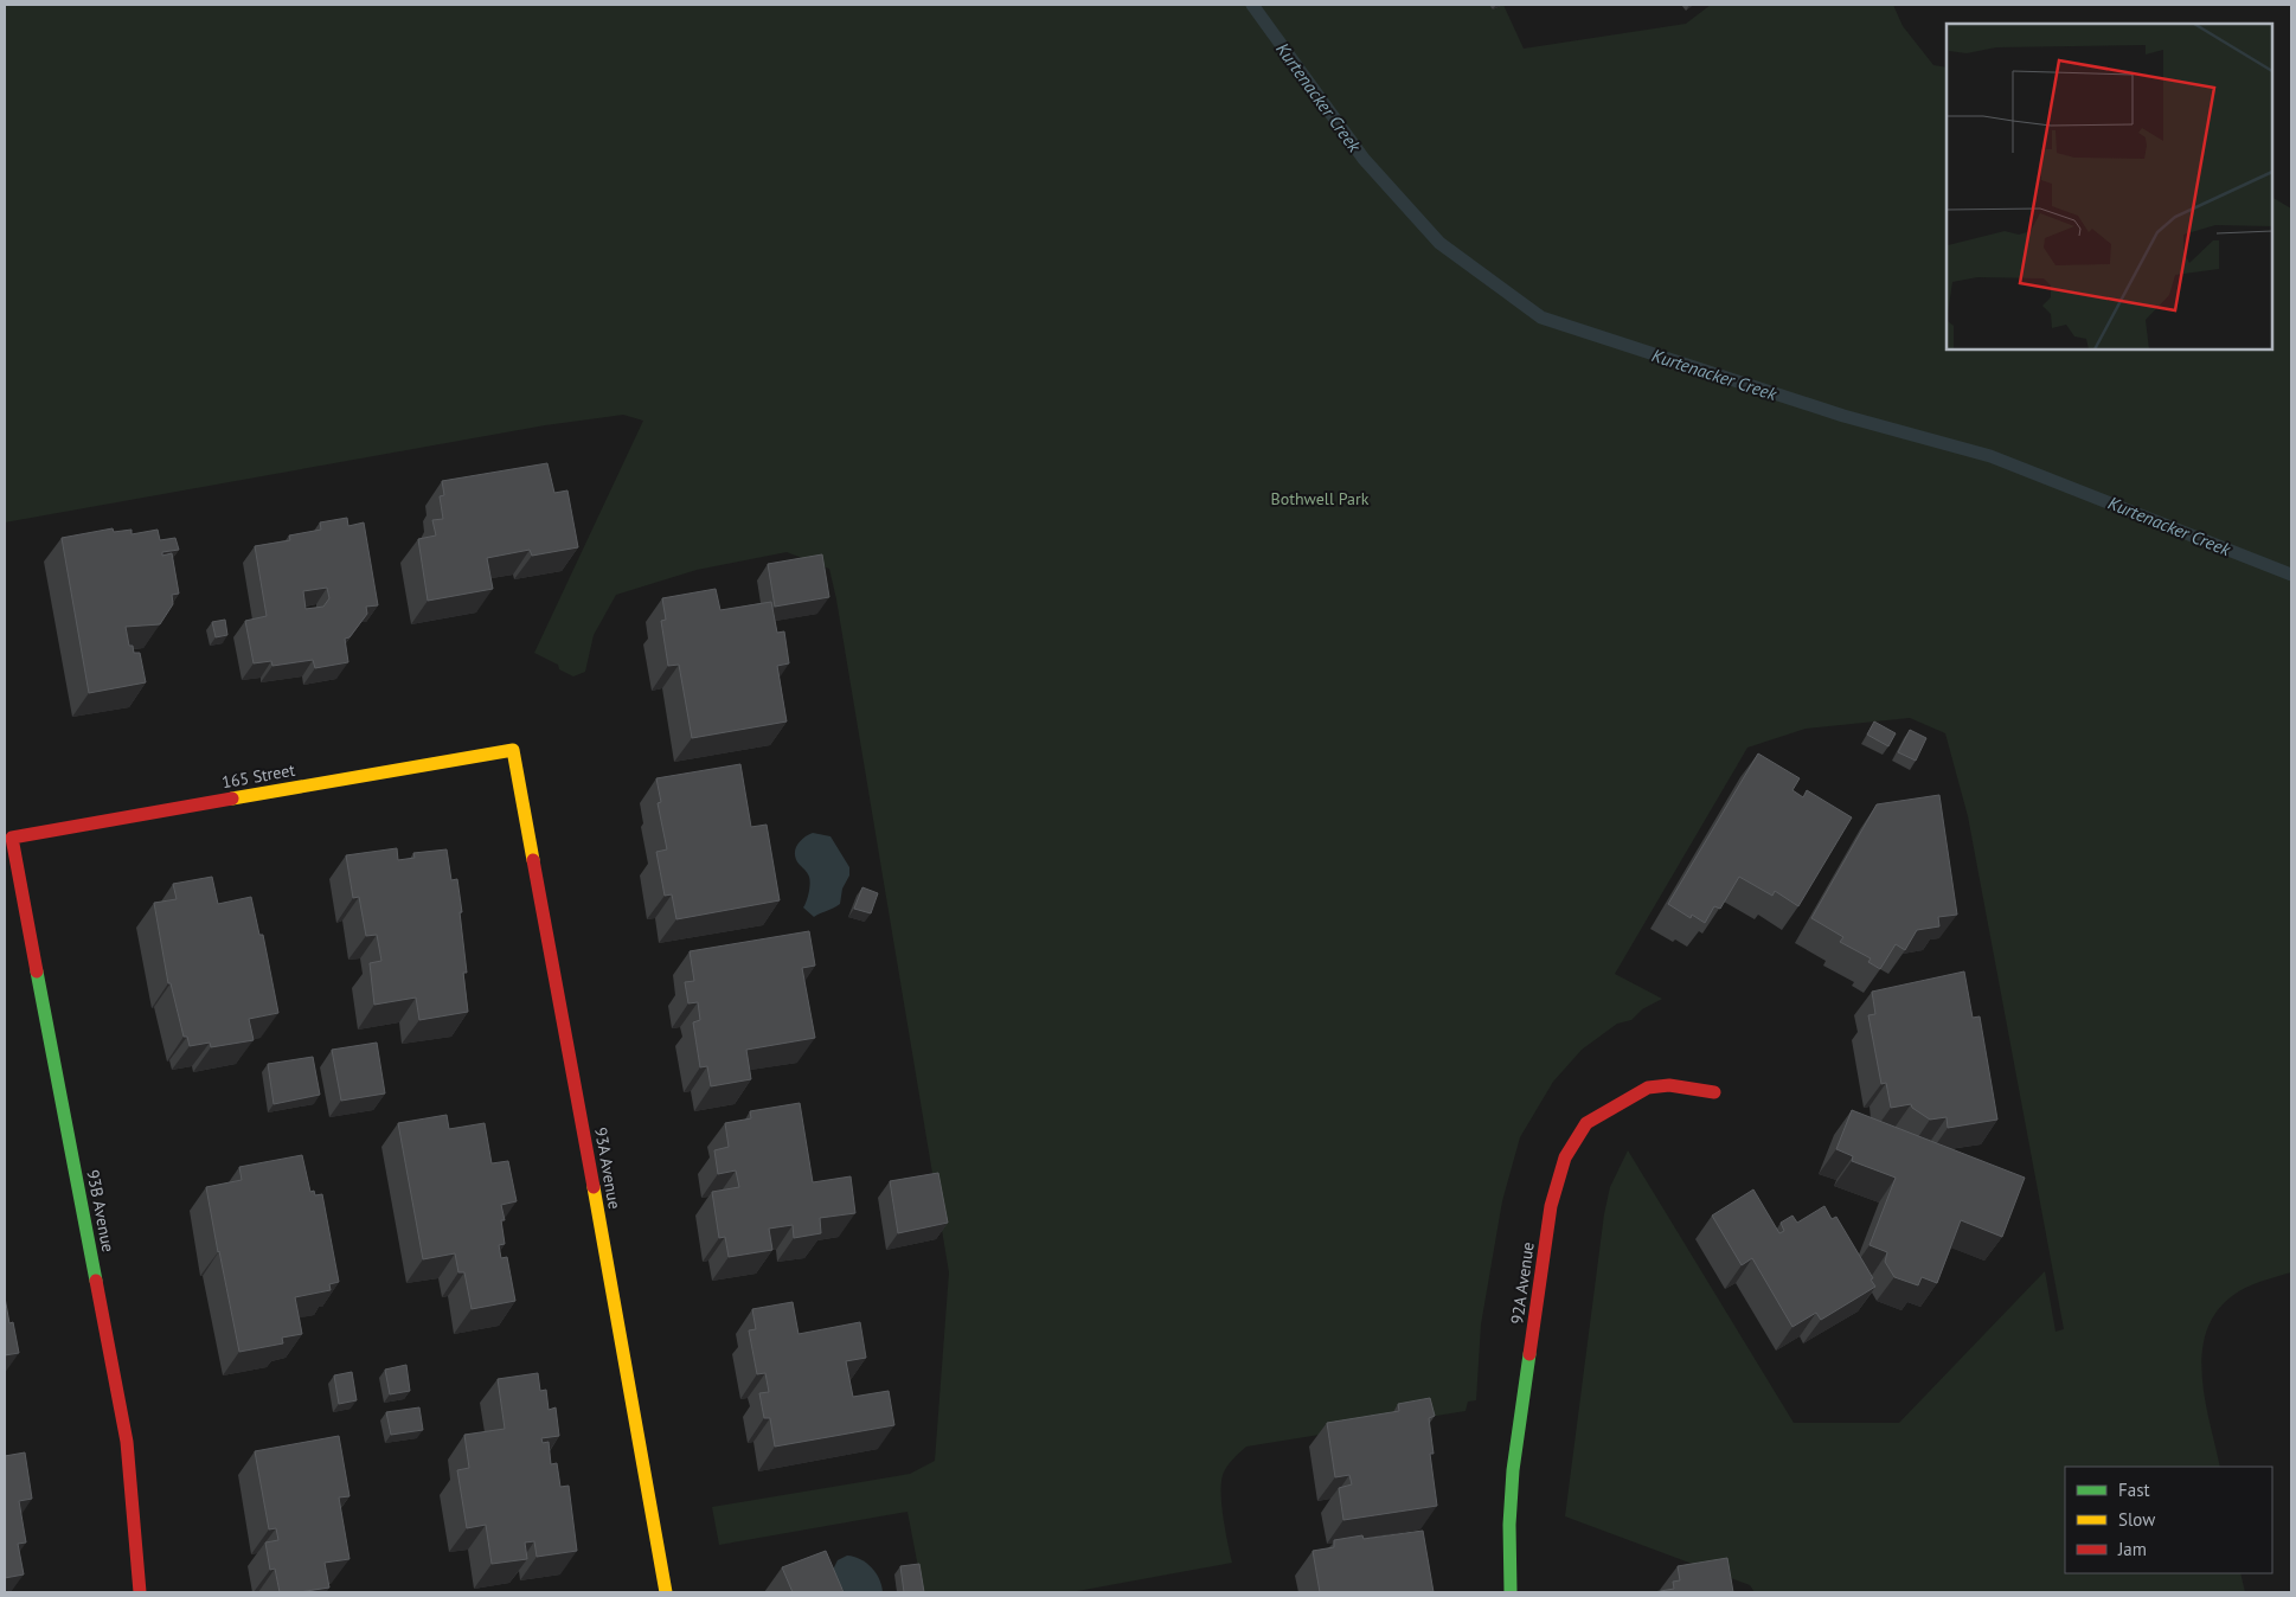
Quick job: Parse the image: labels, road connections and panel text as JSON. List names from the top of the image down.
{
  "streets": {
    "street": [
      "165 Street",
      "93A Avenue",
      "93B Avenue",
      "92A Avenue"
    ]
  },
  "crossings": [
    ["165 Street", "93A Avenue"],
    ["165 Street", "93B Avenue"]
  ],
  "water": ["Kurtenacker Creek"],
  "parks": ["Bothwell Park"],
  "legend": ["Fast", "Slow", "Jam"]
}
